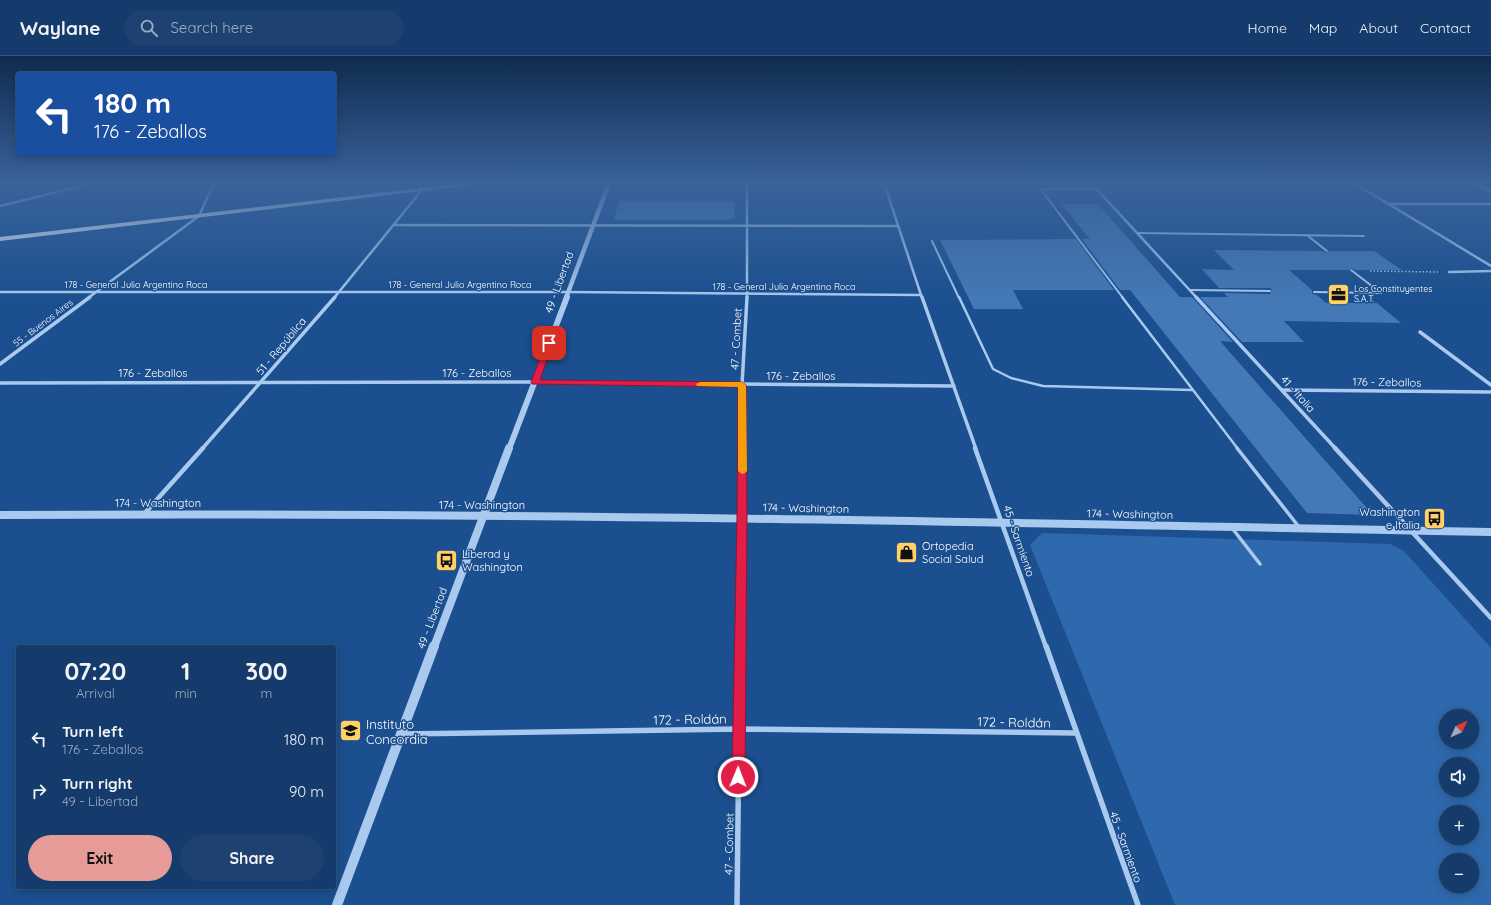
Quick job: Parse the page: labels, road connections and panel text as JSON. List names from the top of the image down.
{
  "streets": {
    "street": [
      "49 - Libertad",
      "178 - General Julio Argentino Roca",
      "55 - Buenos Aires",
      "47 - Combet",
      "51 - República",
      "176 - Zeballos",
      "41 - Italia",
      "174 - Washington",
      "45 - Sarmiento",
      "172 - Roldán"
    ]
  },
  "crossings": [
    ["49 - Libertad", "178 - General Julio Argentino Roca"],
    ["49 - Libertad", "176 - Zeballos"],
    ["49 - Libertad", "174 - Washington"],
    ["49 - Libertad", "172 - Roldán"],
    ["178 - General Julio Argentino Roca", "55 - Buenos Aires"],
    ["178 - General Julio Argentino Roca", "47 - Combet"],
    ["178 - General Julio Argentino Roca", "51 - República"],
    ["178 - General Julio Argentino Roca", "45 - Sarmiento"],
    ["47 - Combet", "176 - Zeballos"],
    ["47 - Combet", "174 - Washington"],
    ["47 - Combet", "172 - Roldán"],
    ["51 - República", "176 - Zeballos"],
    ["51 - República", "174 - Washington"],
    ["176 - Zeballos", "41 - Italia"],
    ["176 - Zeballos", "45 - Sarmiento"],
    ["41 - Italia", "174 - Washington"],
    ["174 - Washington", "45 - Sarmiento"],
    ["45 - Sarmiento", "172 - Roldán"]
  ],
  "places": {
    "office": ["Los Constituyentes S.A.T."],
    "bus stop": ["Washington e Italia", "Liberad y Washington"],
    "shop": ["Ortopedia Social Salud"],
    "school or university": ["Instituto Concordia"]
  },
  "north": "top right",
  "page": {
    "header": "Waylane",
    "search": "Search here",
    "nav": [
      "Home",
      "Map",
      "About",
      "Contact"
    ],
    "turn": ["180 m", "176 - Zeballos"],
    "eta": [
      "07:20",
      "Arrival",
      "1",
      "min",
      "300",
      "m"
    ],
    "map_buttons": ["+", "−"],
    "list": [
      {
        "name": "Turn left",
        "note": "176 - Zeballos",
        "value": "180 m"
      },
      {
        "name": "Turn right",
        "note": "49 - Libertad",
        "value": "90 m"
      }
    ],
    "buttons": ["Exit", "Share"]
  }
}
